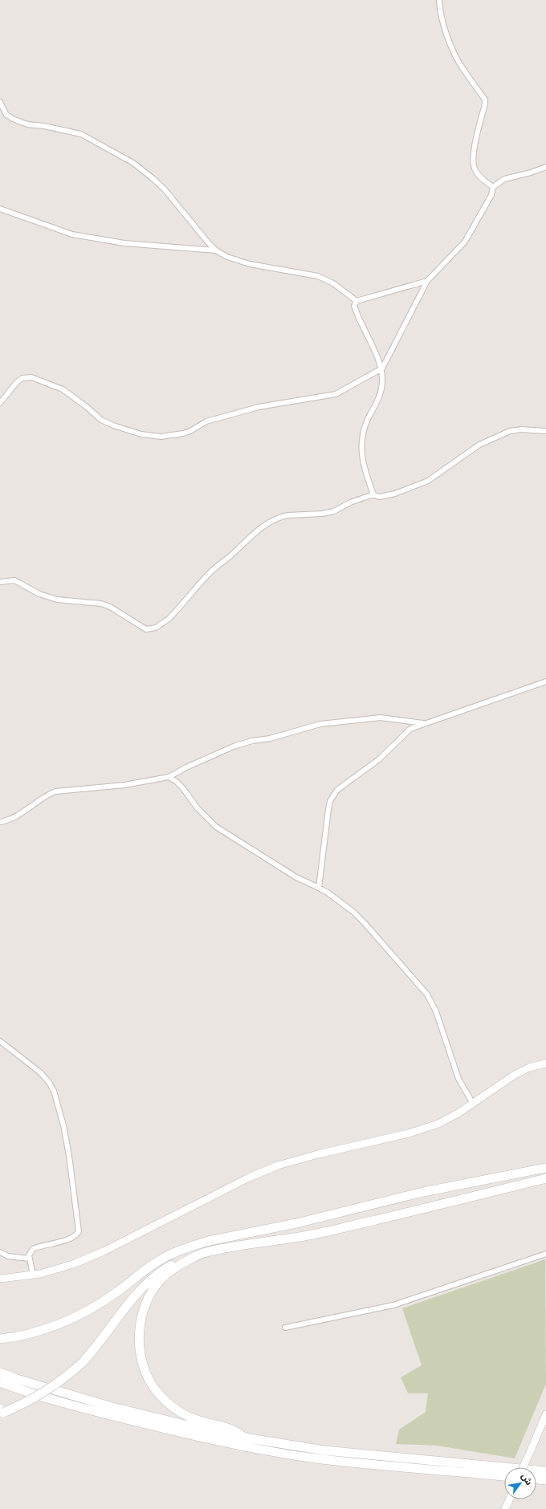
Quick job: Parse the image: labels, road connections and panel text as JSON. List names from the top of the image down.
{
  "north": "top right"
}
